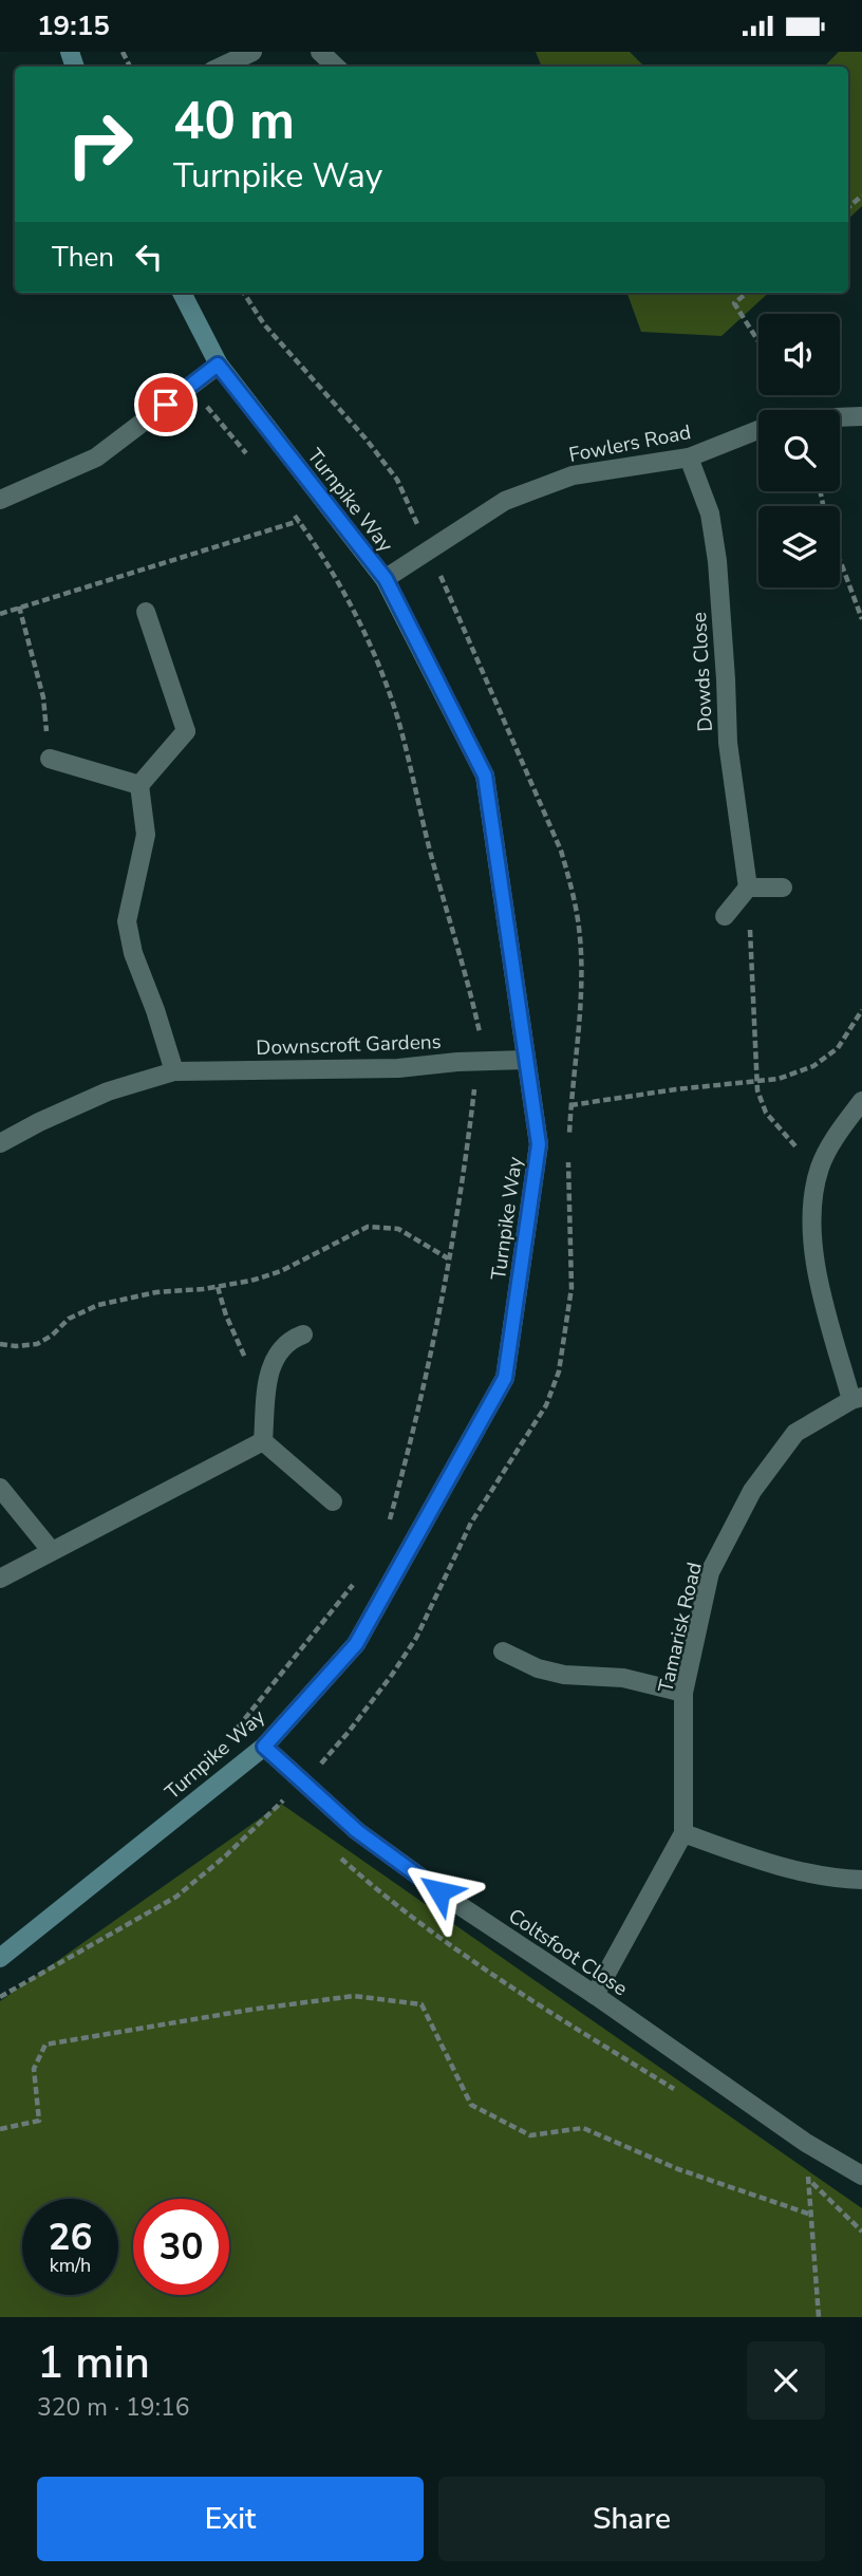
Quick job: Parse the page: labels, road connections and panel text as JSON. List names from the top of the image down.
{
  "streets": {
    "street": [
      "Fowlers Road",
      "Turnpike Way",
      "Dowds Close",
      "Downscroft Gardens",
      "Tamarisk Road",
      "Coltsfoot Close"
    ]
  },
  "crossings": [
    ["Fowlers Road", "Turnpike Way"],
    ["Fowlers Road", "Dowds Close"],
    ["Turnpike Way", "Downscroft Gardens"],
    ["Turnpike Way", "Coltsfoot Close"],
    ["Tamarisk Road", "Coltsfoot Close"]
  ],
  "page": {
    "status": "19:15",
    "turn": ["40 m", "Turnpike Way"],
    "then": "Then",
    "speed": "26 km/h",
    "limit": "30",
    "heading": ["1 min", "320 m · 19:16"],
    "buttons": ["Exit", "Share"]
  }
}
